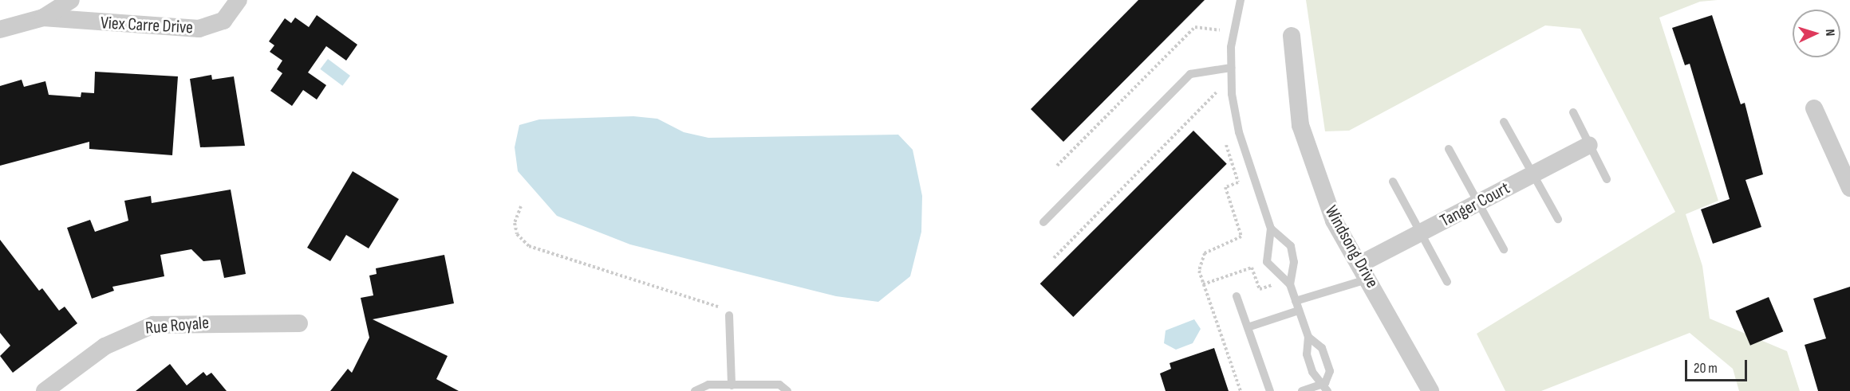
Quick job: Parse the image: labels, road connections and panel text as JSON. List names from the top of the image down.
{
  "streets": {
    "street": [
      "Viex Carre Drive",
      "Tanger Court",
      "Windsong Drive",
      "Rue Royale"
    ]
  },
  "crossings": [
    ["Tanger Court", "Windsong Drive"]
  ],
  "scale_bar": "20 m",
  "north": "right"
}
